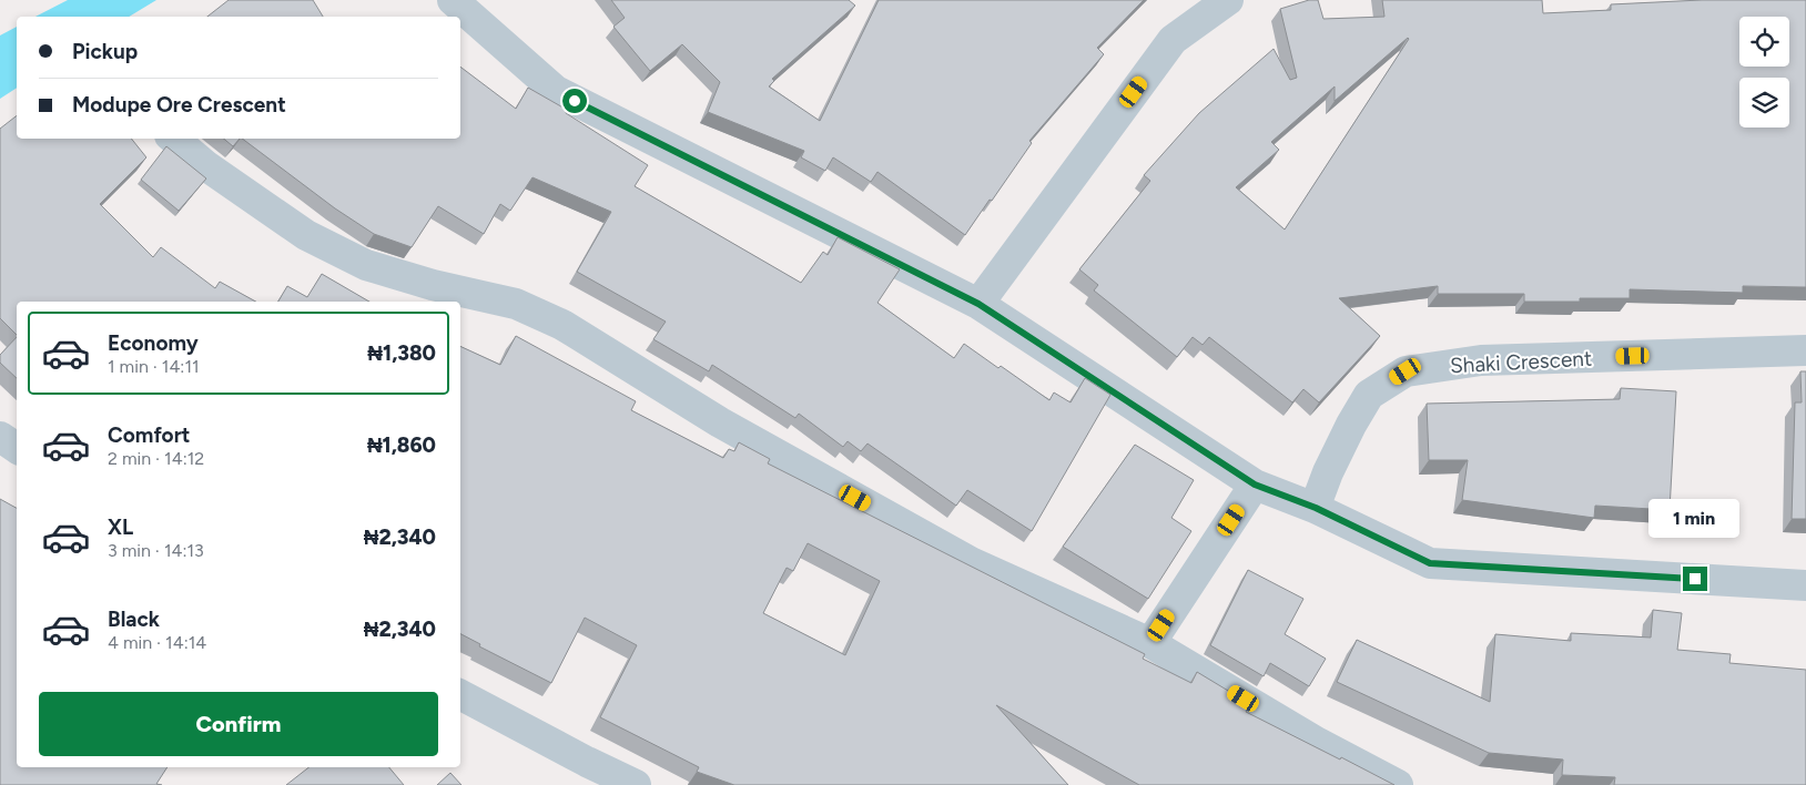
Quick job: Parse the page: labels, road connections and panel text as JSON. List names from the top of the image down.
{
  "streets": {
    "street": ["Shaki Crescent"]
  },
  "page": {
    "banner": ["Pickup", "Modupe Ore Crescent"],
    "list": [
      {
        "name": "Economy",
        "note": "1 min · 14:11",
        "value": "₦1,380"
      },
      {
        "name": "Comfort",
        "note": "2 min · 14:12",
        "value": "₦1,860"
      },
      {
        "name": "XL",
        "note": "3 min · 14:13",
        "value": "₦2,340"
      },
      {
        "name": "Black",
        "note": "4 min · 14:14",
        "value": "₦2,340"
      }
    ],
    "bubble": "1 min",
    "buttons": "Confirm"
  }
}
